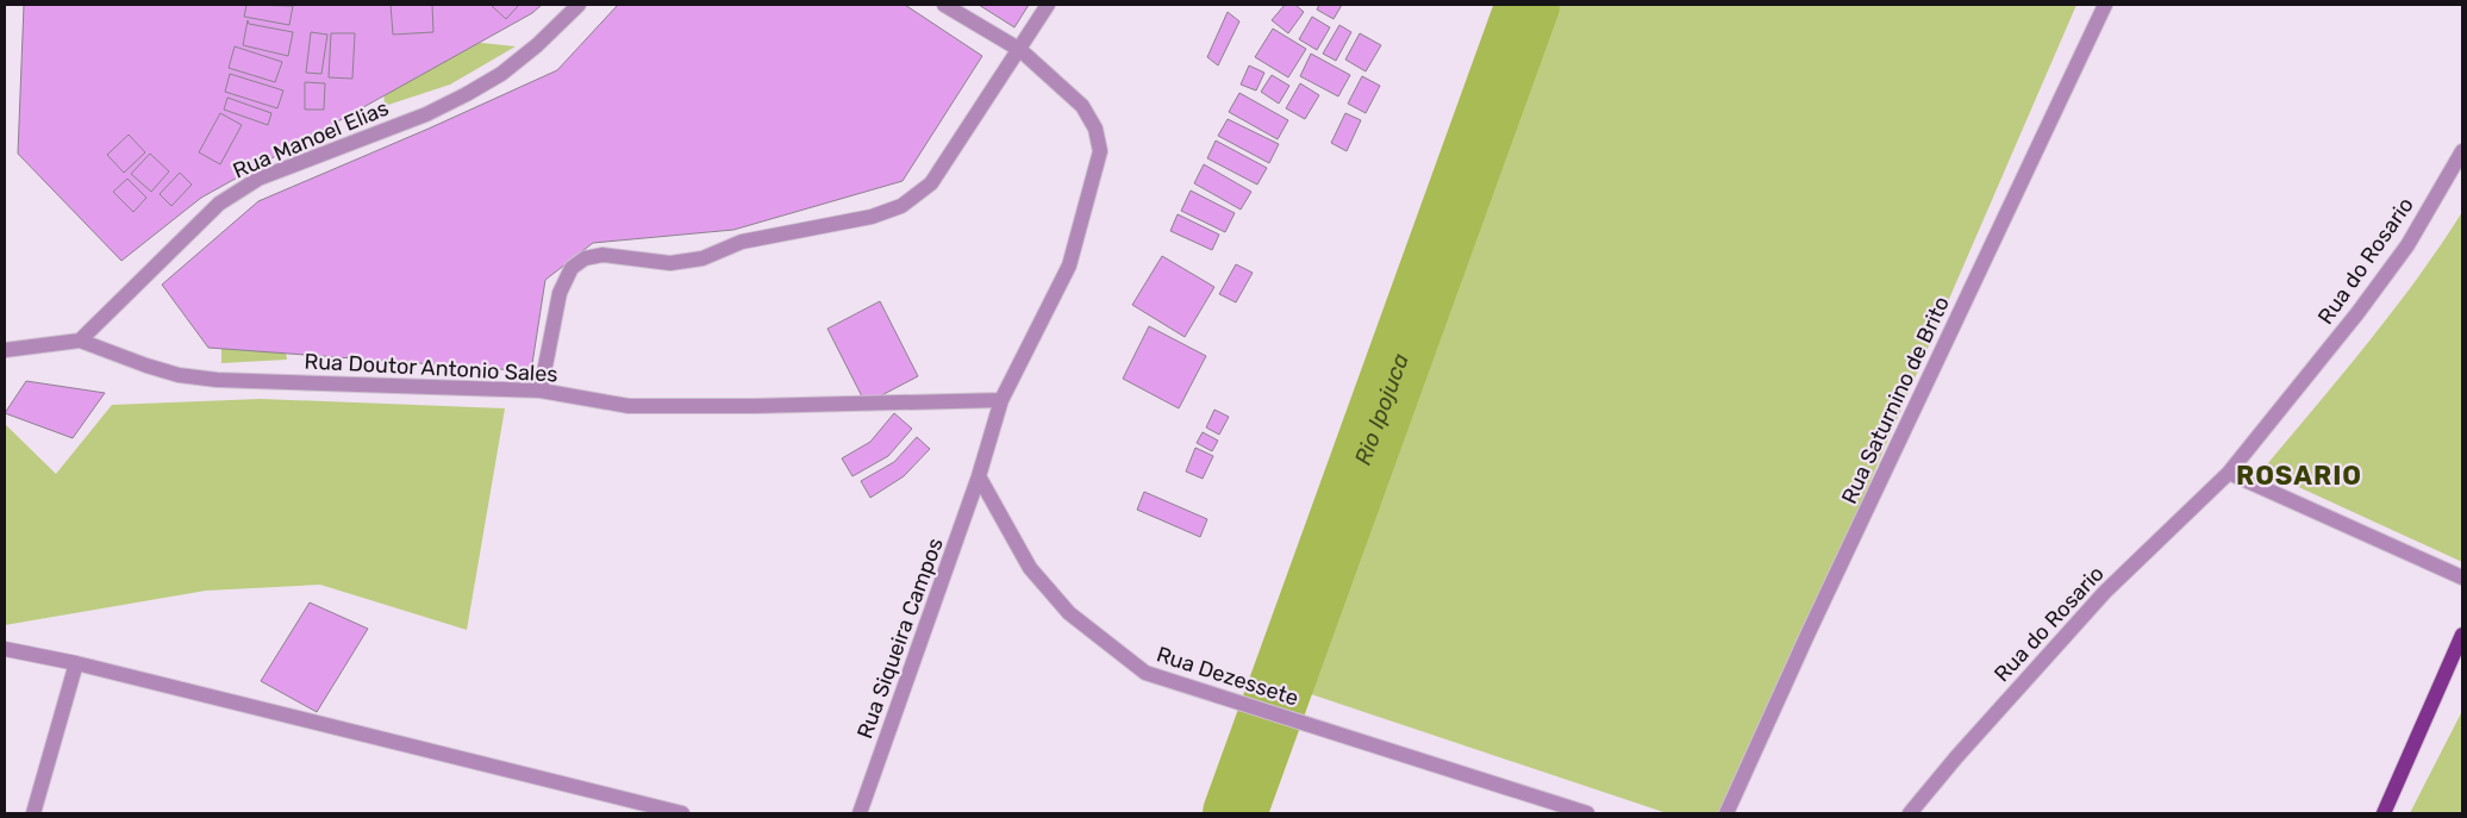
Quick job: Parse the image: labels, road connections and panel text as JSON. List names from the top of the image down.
{
  "streets": {
    "street": [
      "Rua Manoel Elias",
      "Rua do Rosario",
      "Rua Doutor Antonio Sales",
      "Rua Saturnino de Brito",
      "Rua Siqueira Campos",
      "Rua Dezessete"
    ]
  },
  "crossings": [
    ["Rua Manoel Elias", "Rua Doutor Antonio Sales"],
    ["Rua Siqueira Campos", "Rua Dezessete"]
  ],
  "districts": ["ROSARIO"],
  "water": ["Rio Ipojuca"]
}
